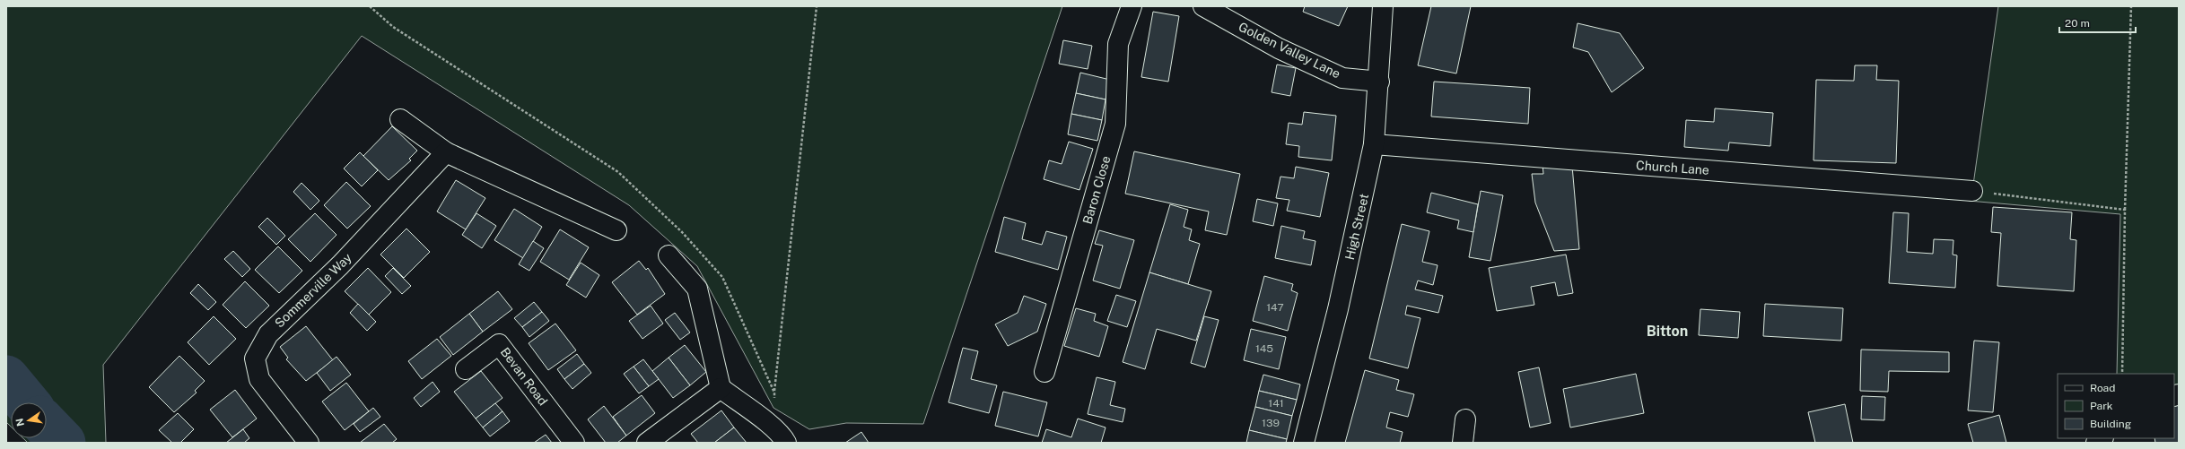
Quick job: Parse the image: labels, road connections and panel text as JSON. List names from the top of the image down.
{
  "streets": {
    "street": [
      "Golden Valley Lane",
      "Church Lane",
      "Baron Close",
      "High Street",
      "Sommerville Way",
      "Bevan Road"
    ]
  },
  "crossings": [
    ["Golden Valley Lane", "High Street"],
    ["Church Lane", "High Street"]
  ],
  "districts": ["Bitton"],
  "house_numbers": [
    "147",
    "145",
    "141",
    "139"
  ],
  "legend": ["Road", "Park", "Building"],
  "scale_bar": "20 m",
  "north": "left"
}
